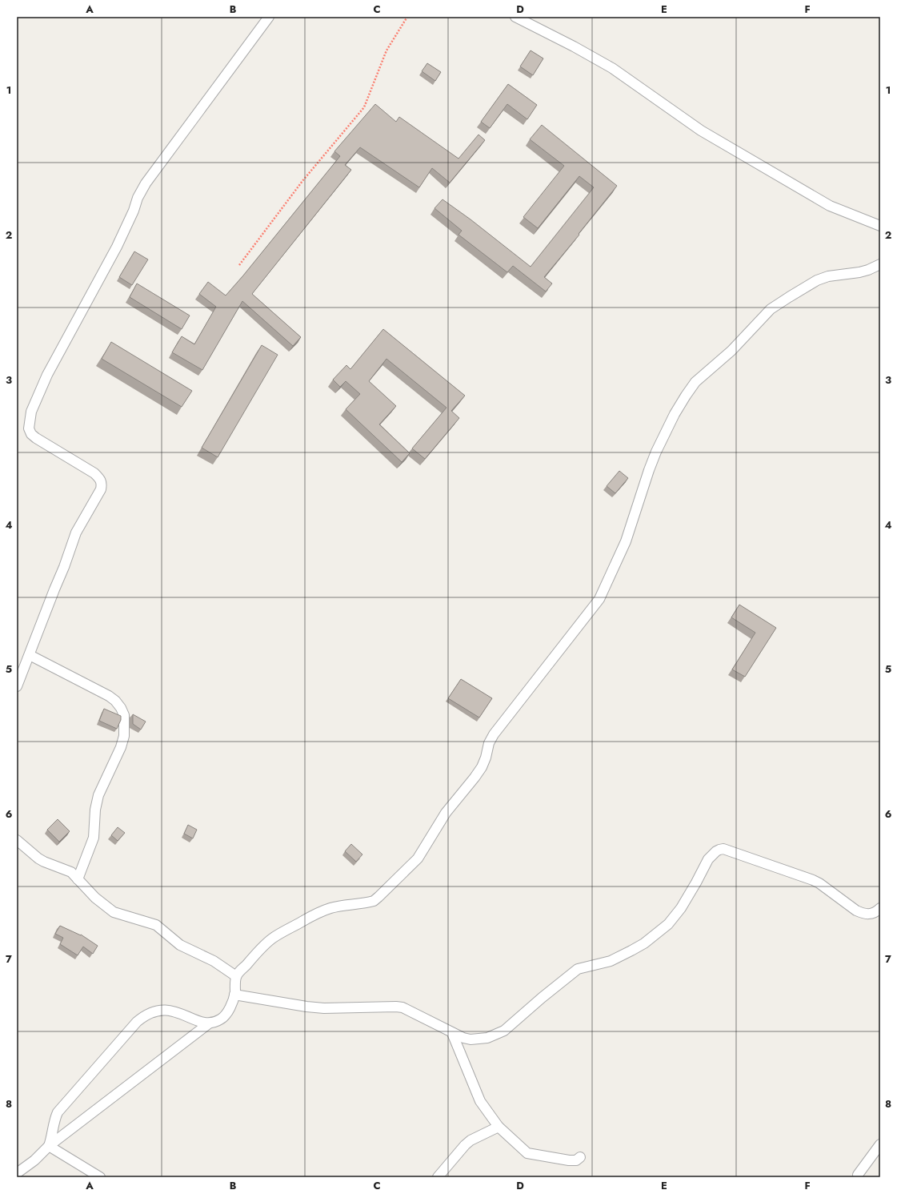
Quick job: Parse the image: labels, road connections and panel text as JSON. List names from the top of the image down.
{
  "grid": {
    "columns": [
      "A",
      "B",
      "C",
      "D",
      "E",
      "F"
    ],
    "rows": [
      "1",
      "2",
      "3",
      "4",
      "5",
      "6",
      "7",
      "8"
    ]
  }
}
